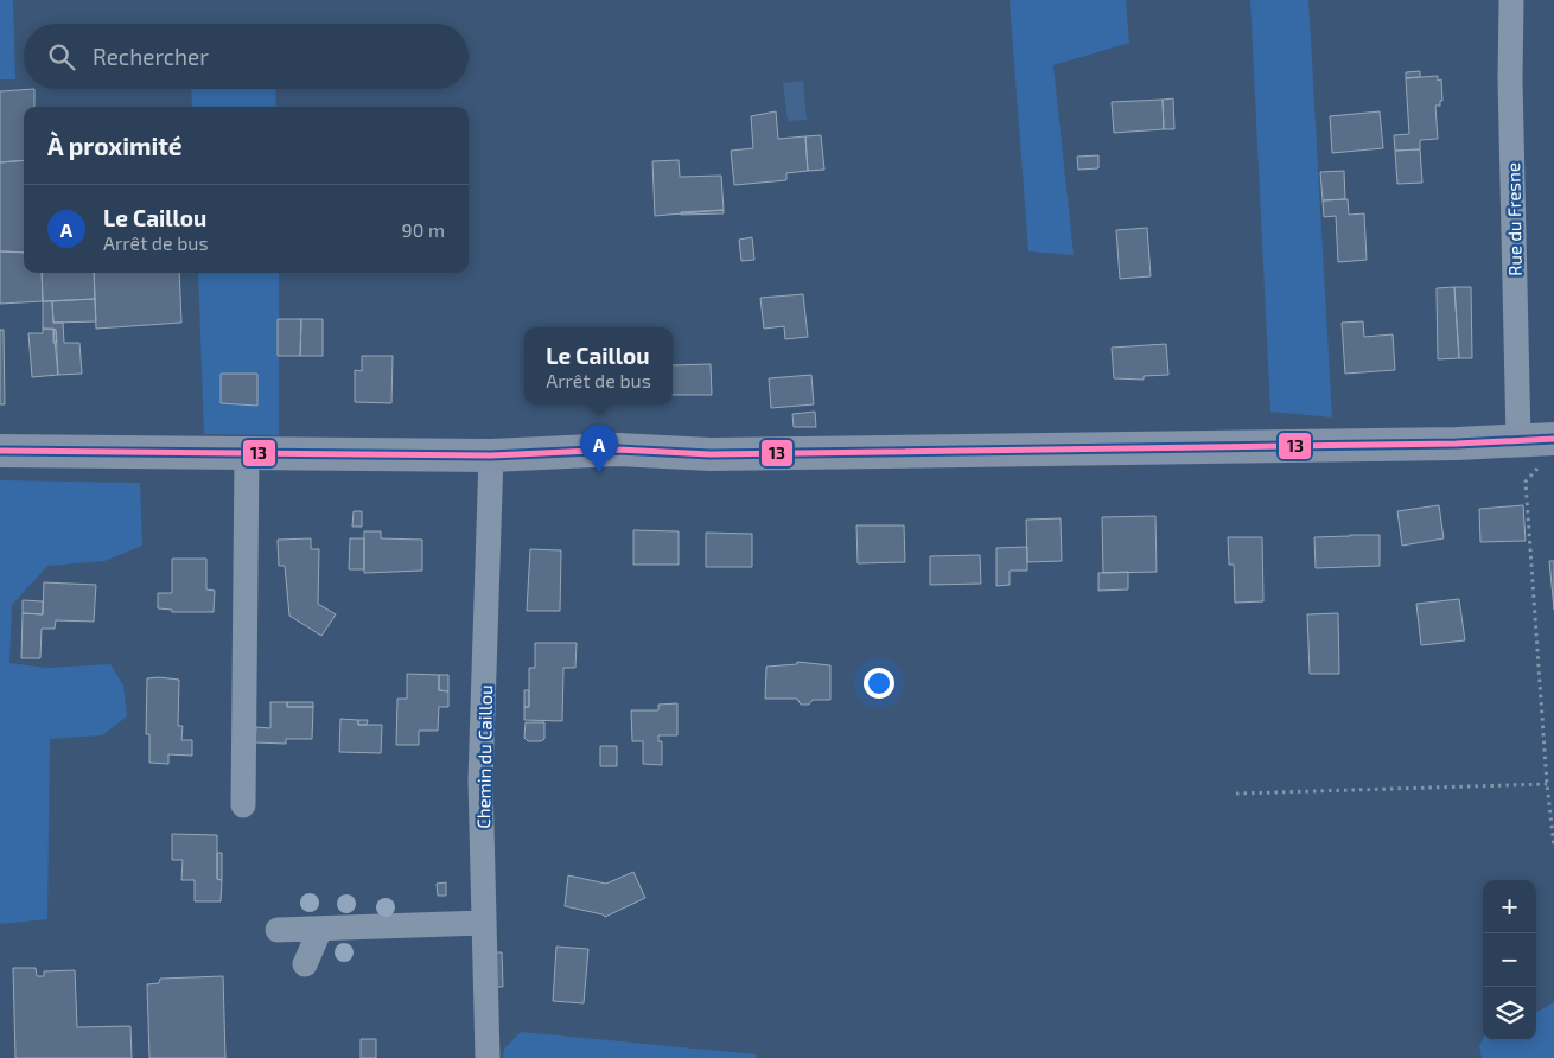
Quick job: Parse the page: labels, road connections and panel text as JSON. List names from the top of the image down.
{
  "streets": {
    "street": ["Rue du Fresne", "Chemin du Caillou"]
  },
  "lines": ["transit line 13"],
  "page": {
    "search": "Rechercher",
    "heading": "À proximité",
    "list": [
      {
        "mark": "A",
        "name": "Le Caillou",
        "note": "Arrêt de bus",
        "value": "90 m"
      }
    ],
    "popup": ["Le Caillou", "Arrêt de bus"],
    "pins": "A",
    "map_buttons": ["+", "−"]
  }
}
